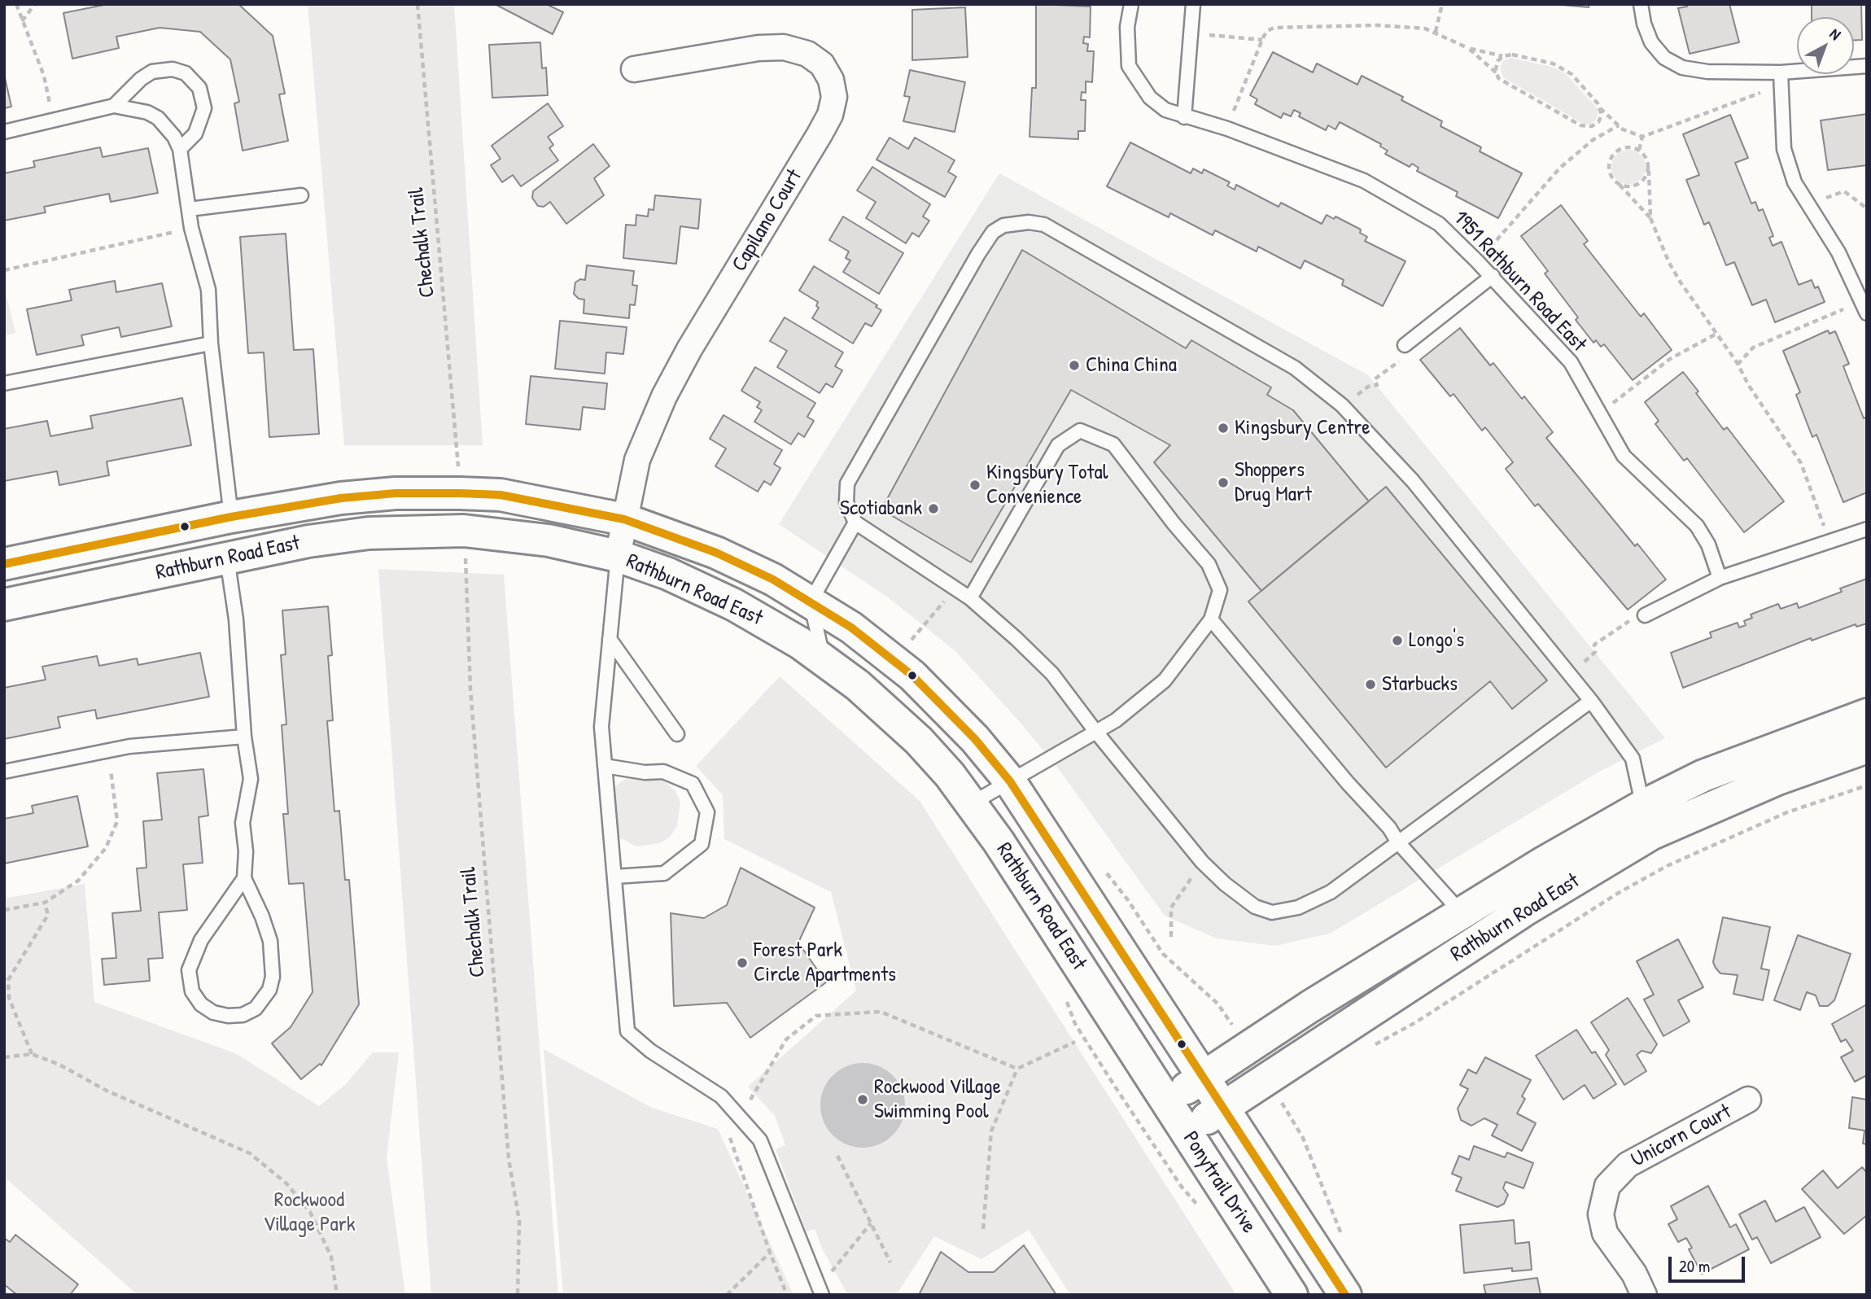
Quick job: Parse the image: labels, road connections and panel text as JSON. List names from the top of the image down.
{
  "streets": {
    "street": [
      "Capilano Court",
      "Rathburn Road East",
      "Unicorn Court",
      "Ponytrail Drive"
    ],
    "lane": ["1951 Rathburn Road East"],
    "path": ["Chechalk Trail"]
  },
  "crossings": [
    ["Capilano Court", "Rathburn Road East"],
    ["Rathburn Road East", "Ponytrail Drive"]
  ],
  "parks": ["Rockwood Village Park"],
  "places": [
    "China China",
    "Kingsbury Centre",
    "Shoppers Drug Mart",
    "Kingsbury Total Convenience",
    "Scotiabank",
    "Longo's",
    "Starbucks",
    "Forest Park Circle Apartments",
    "Rockwood Village Swimming Pool"
  ],
  "lines": ["transit line 20"],
  "scale_bar": "20 m",
  "north": "top right"
}
